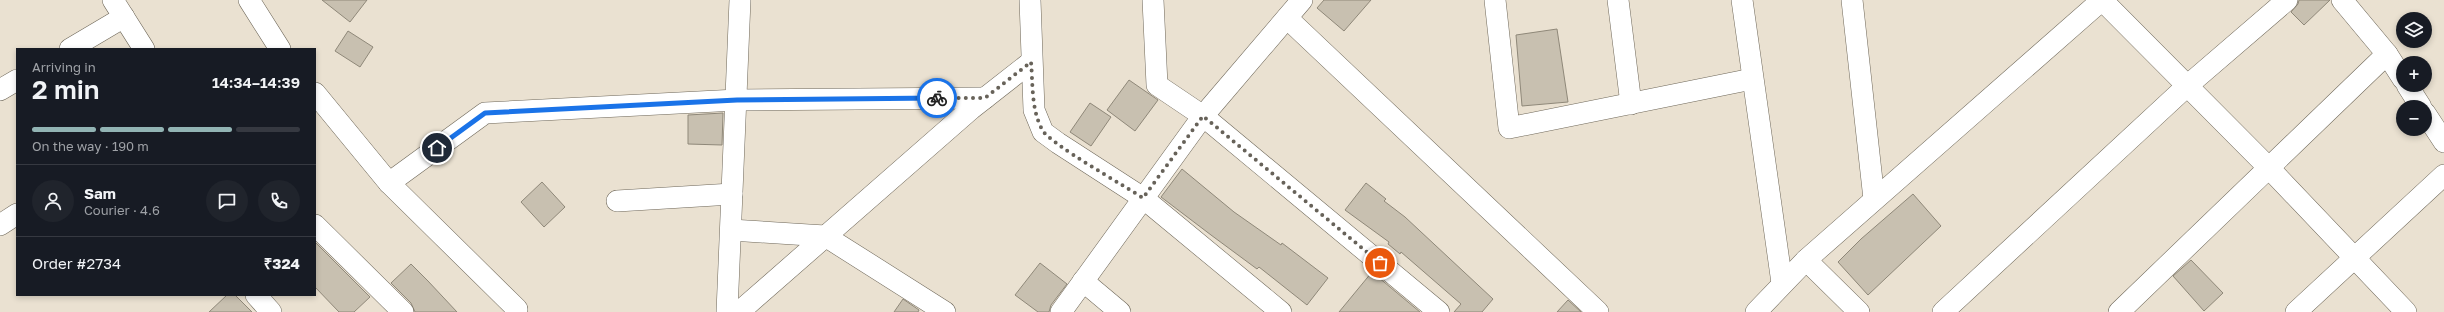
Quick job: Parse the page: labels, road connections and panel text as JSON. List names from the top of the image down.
{
  "page": {
    "map_buttons": ["+", "−"],
    "heading": ["2 min", "Arriving in", "14:34–14:39"],
    "panel": [
      "Sam",
      "Courier · 4.6",
      "Order #2734",
      "₹324"
    ],
    "bar": "On the way · 190 m"
  }
}
